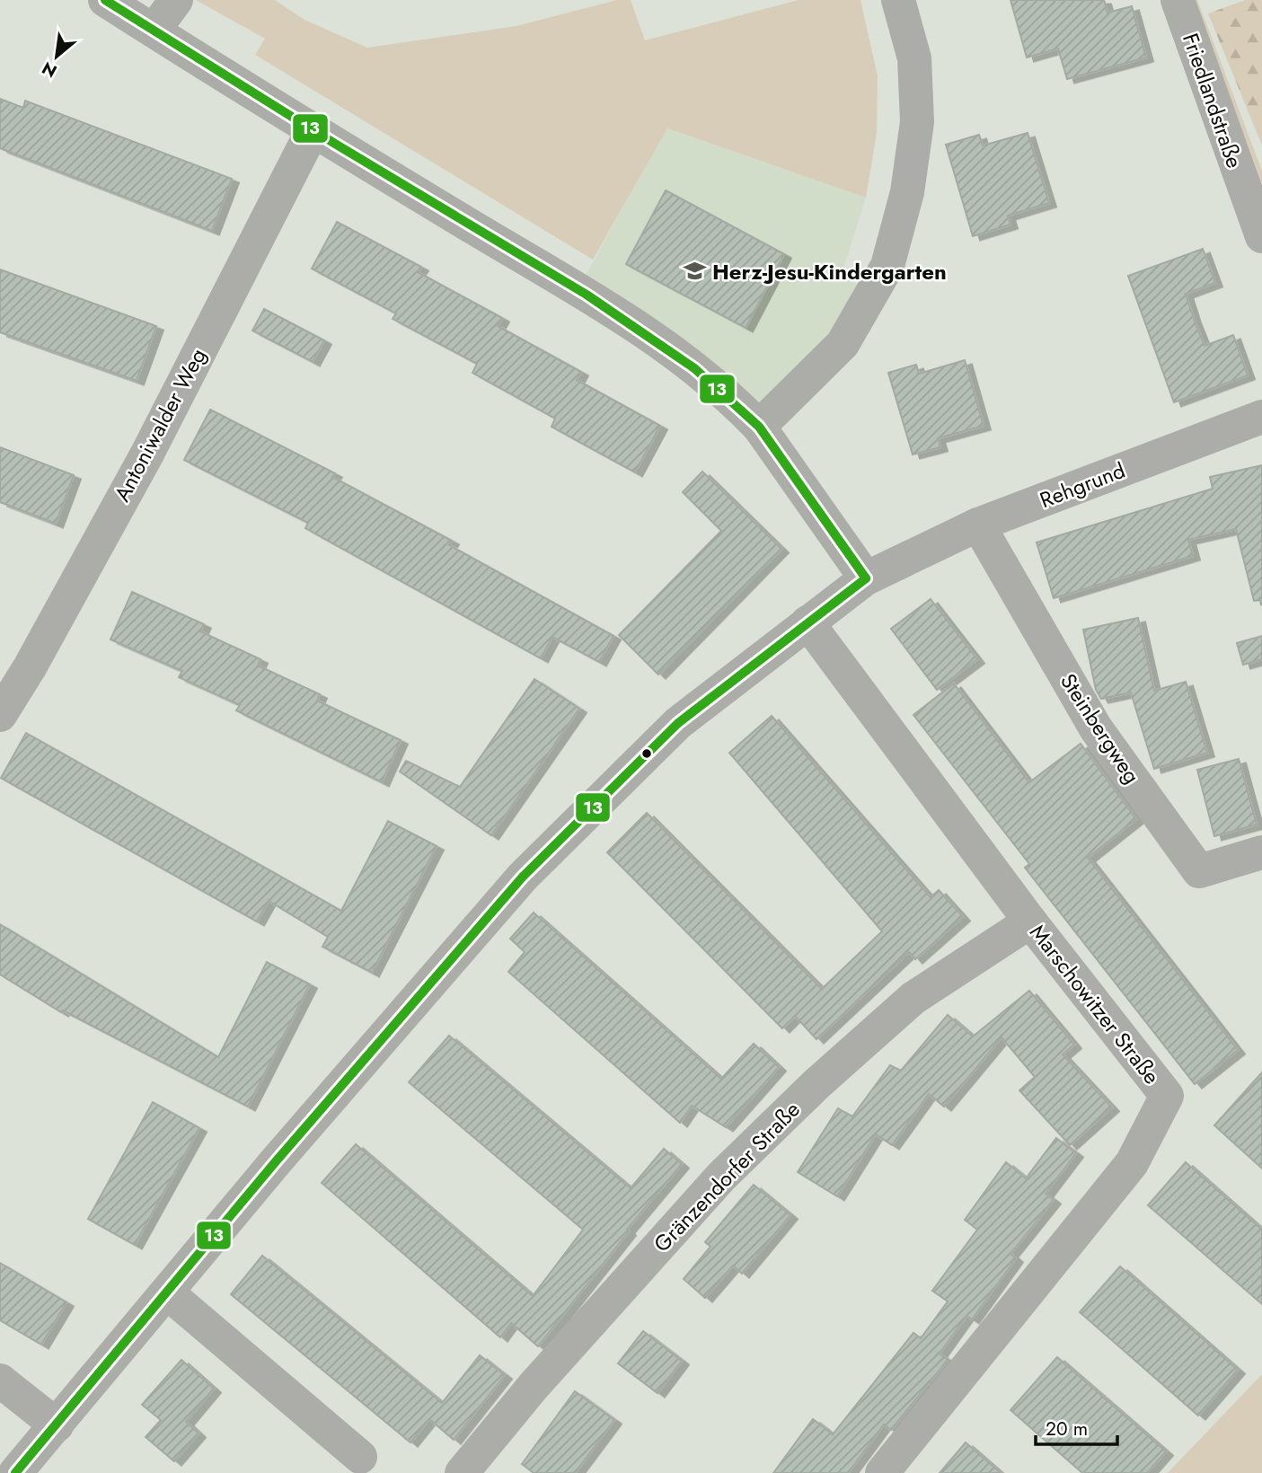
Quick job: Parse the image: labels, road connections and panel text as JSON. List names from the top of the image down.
{
  "streets": {
    "street": [
      "Friedlandstraße",
      "Antoniwalder Weg",
      "Rehgrund",
      "Steinbergweg",
      "Marschowitzer Straße",
      "Gränzendorfer Straße"
    ]
  },
  "crossings": [
    ["Rehgrund", "Steinbergweg"],
    ["Rehgrund", "Marschowitzer Straße"],
    ["Marschowitzer Straße", "Gränzendorfer Straße"]
  ],
  "places": {
    "school or university": ["Herz-Jesu-Kindergarten"]
  },
  "lines": ["transit line 13"],
  "scale_bar": "20 m",
  "north": "bottom left"
}
